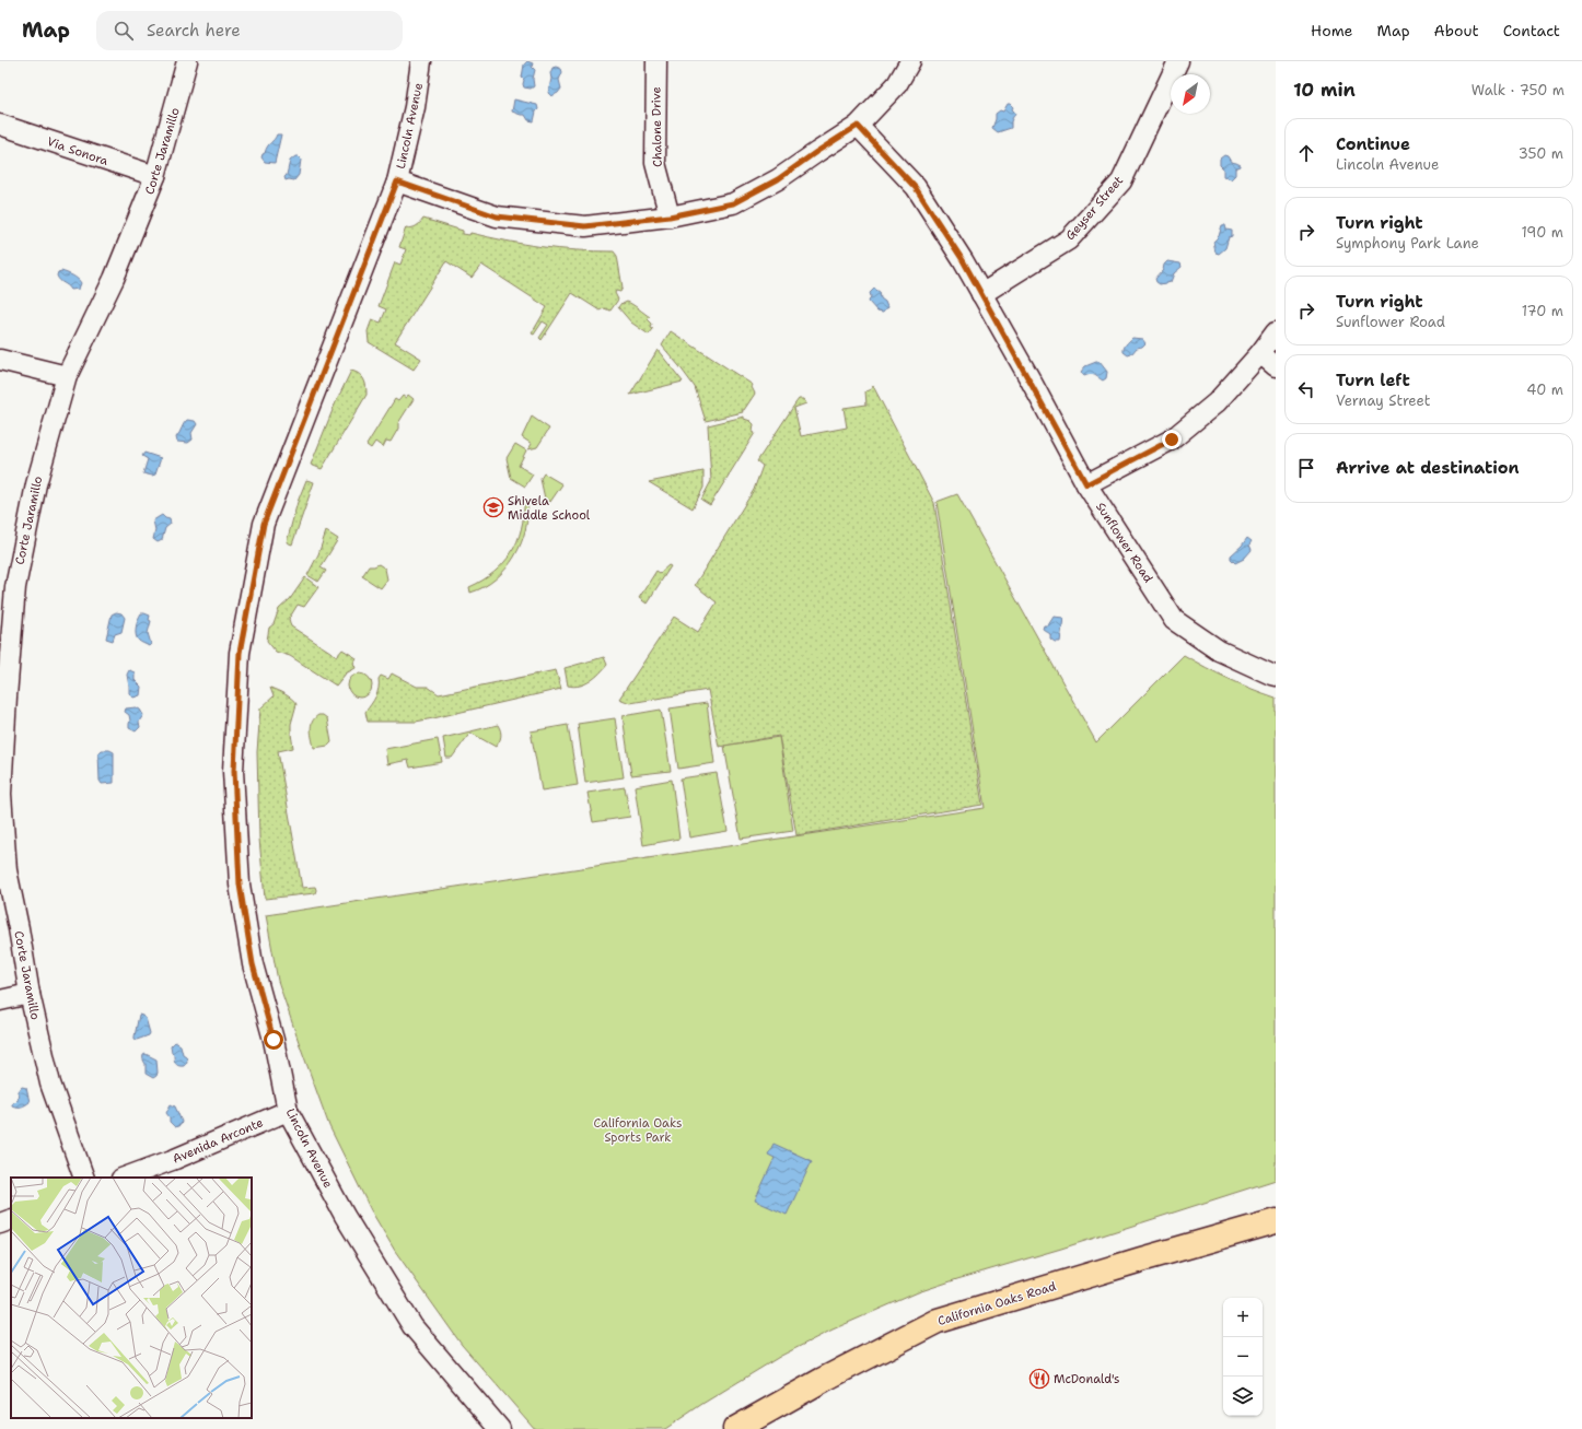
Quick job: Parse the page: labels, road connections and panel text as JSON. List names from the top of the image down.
{
  "streets": {
    "main road": ["California Oaks Road"],
    "street": [
      "Lincoln Avenue",
      "Chalone Drive",
      "Via Sonora",
      "Corte Jaramillo",
      "Geyser Street",
      "Sunflower Road",
      "Avenida Arconte"
    ]
  },
  "crossings": [
    ["Lincoln Avenue", "Avenida Arconte"],
    ["Via Sonora", "Corte Jaramillo"],
    ["Geyser Street", "Sunflower Road"]
  ],
  "parks": ["California Oaks Sports Park"],
  "places": {
    "school or university": ["Shivela Middle School"],
    "restaurant": ["McDonald's"]
  },
  "north": "bottom left",
  "page": {
    "header": "Map",
    "search": "Search here",
    "nav": [
      "Home",
      "Map",
      "About",
      "Contact"
    ],
    "heading": ["10 min", "Walk · 750 m"],
    "list": [
      ["Continue", "Lincoln Avenue", "350 m"],
      ["Turn right", "Symphony Park Lane", "190 m"],
      ["Turn right", "Sunflower Road", "170 m"],
      ["Turn left", "Vernay Street", "40 m"],
      "Arrive at destination"
    ],
    "map_buttons": ["+", "−"]
  }
}
